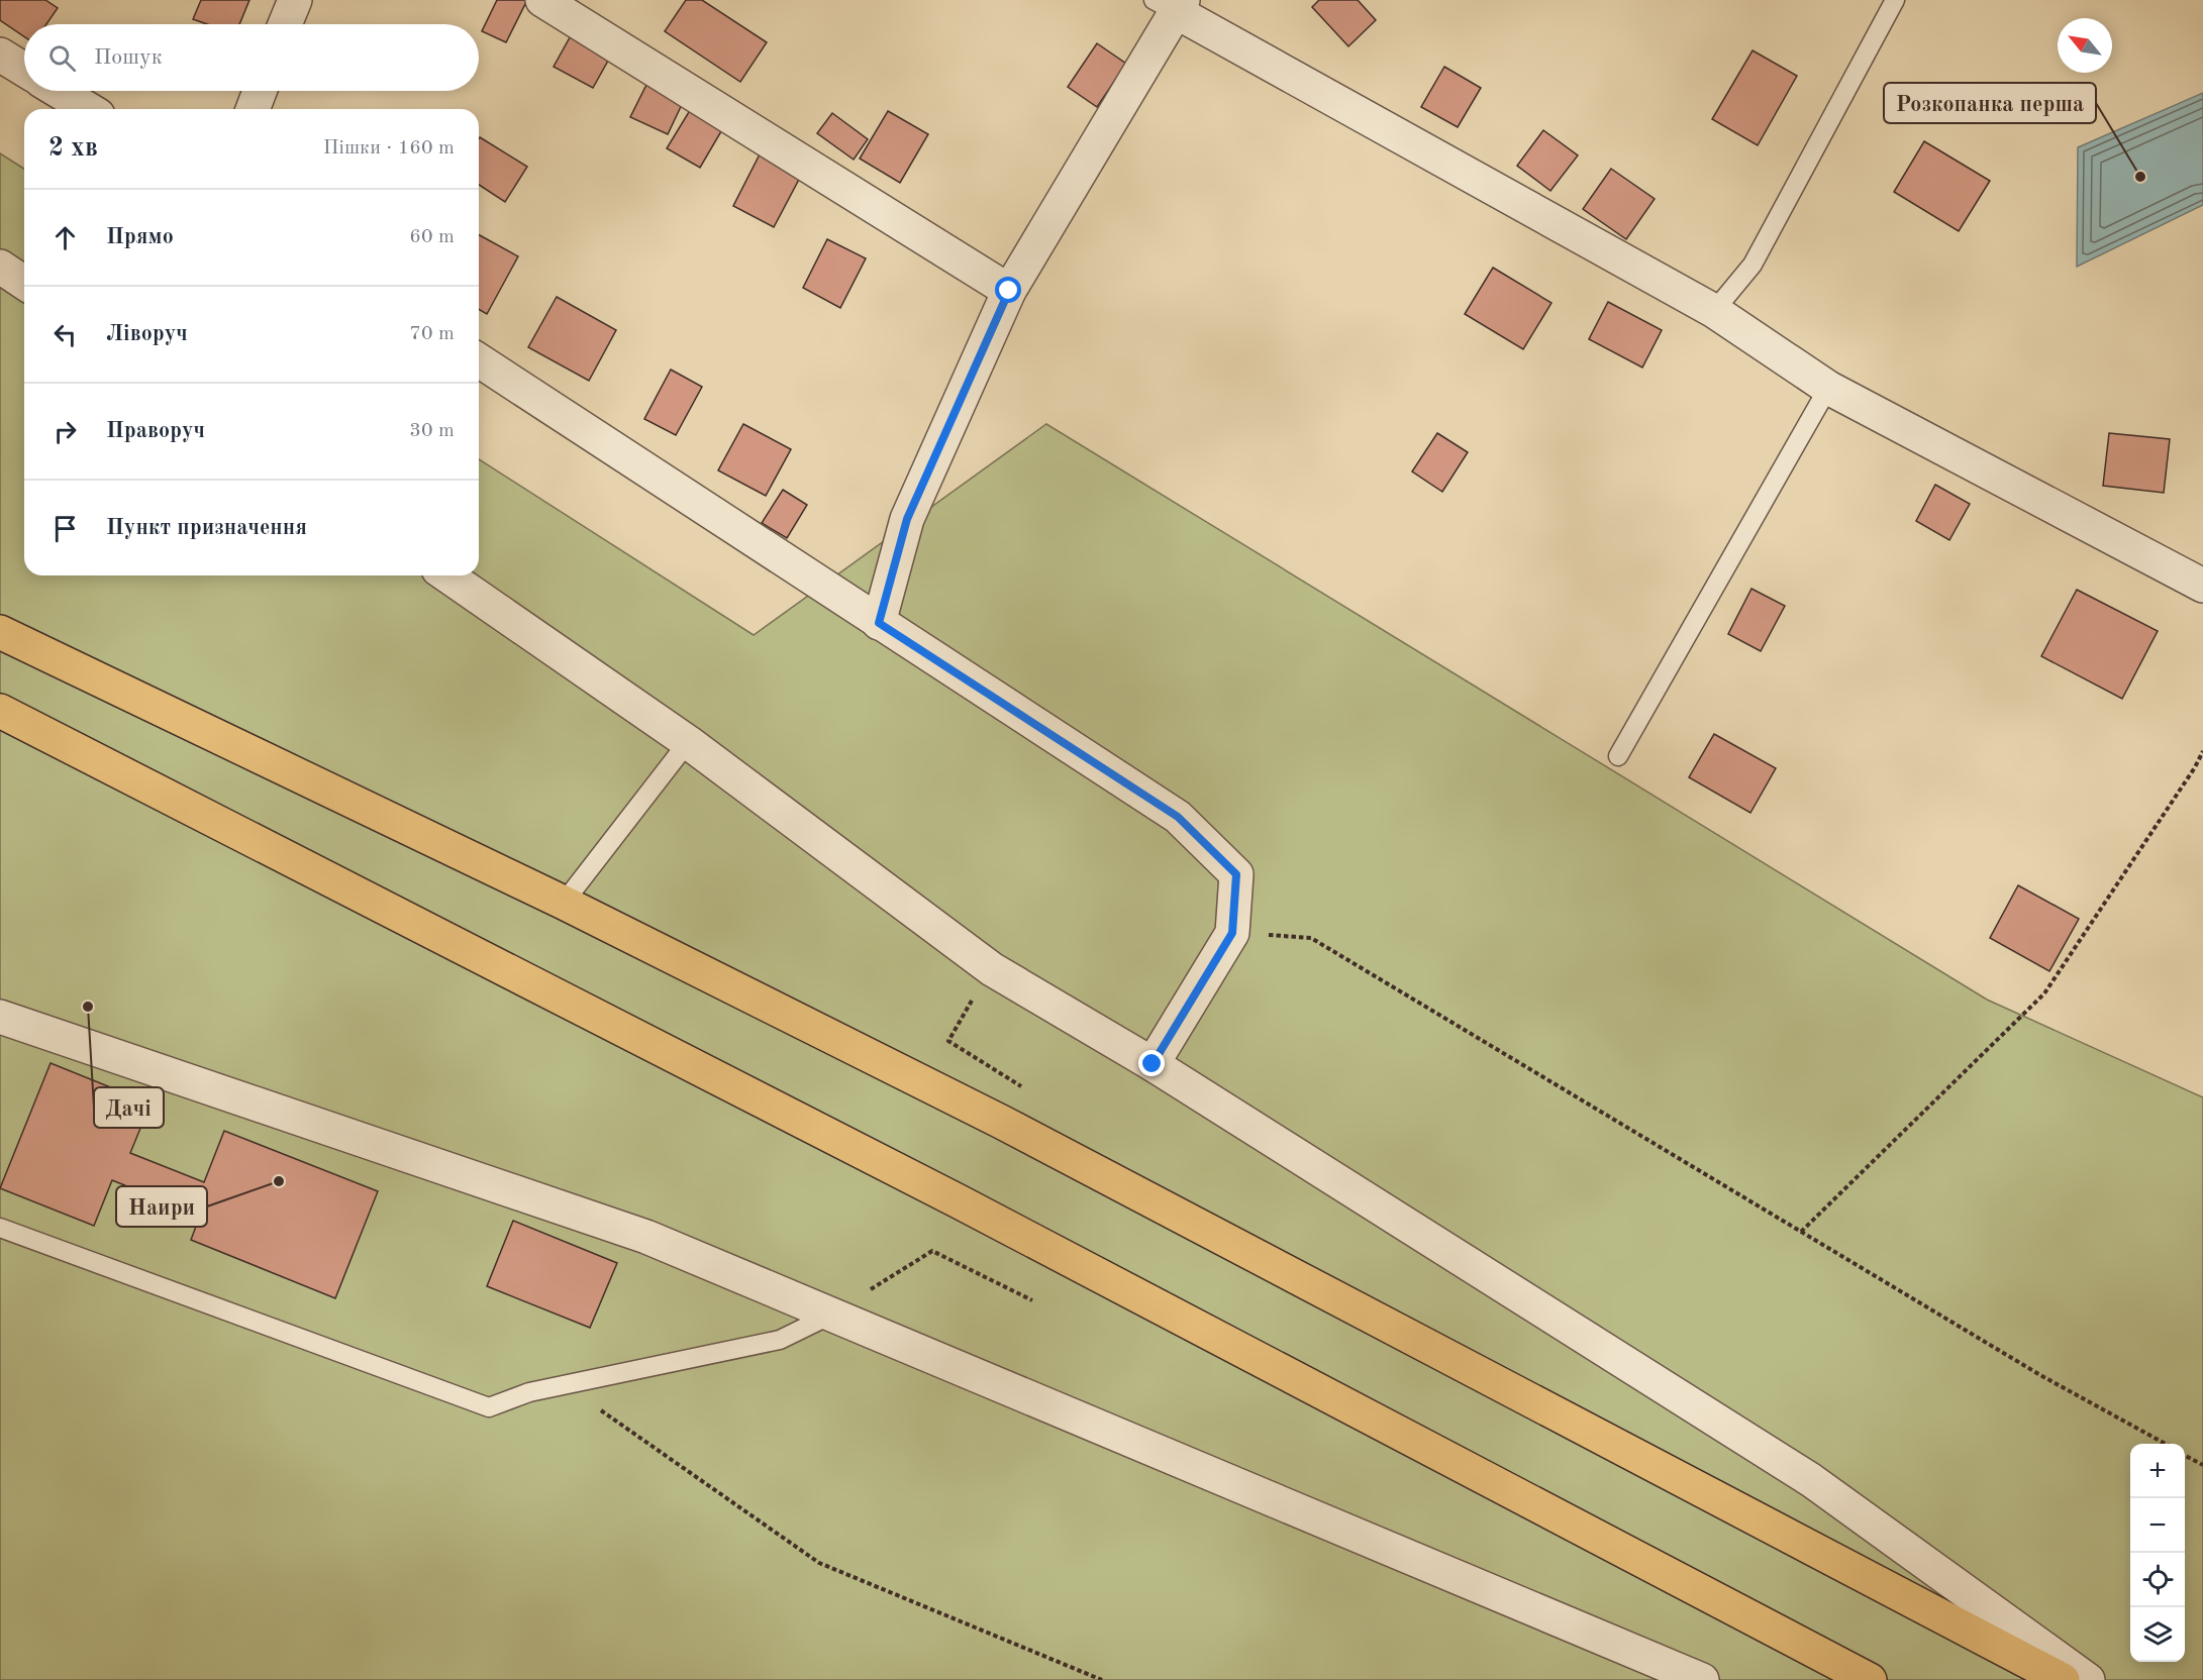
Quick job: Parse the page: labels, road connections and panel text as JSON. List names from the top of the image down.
{
  "places": ["Розкопанка перша", "Дачі", "Наири"],
  "north": "top left",
  "page": {
    "search": "Пошук",
    "heading": ["2 хв", "Пішки · 160 m"],
    "list": [
      ["Прямо", "60 m"],
      ["Ліворуч", "70 m"],
      ["Праворуч", "30 m"],
      "Пункт призначення"
    ],
    "map_buttons": ["+", "−"]
  }
}
